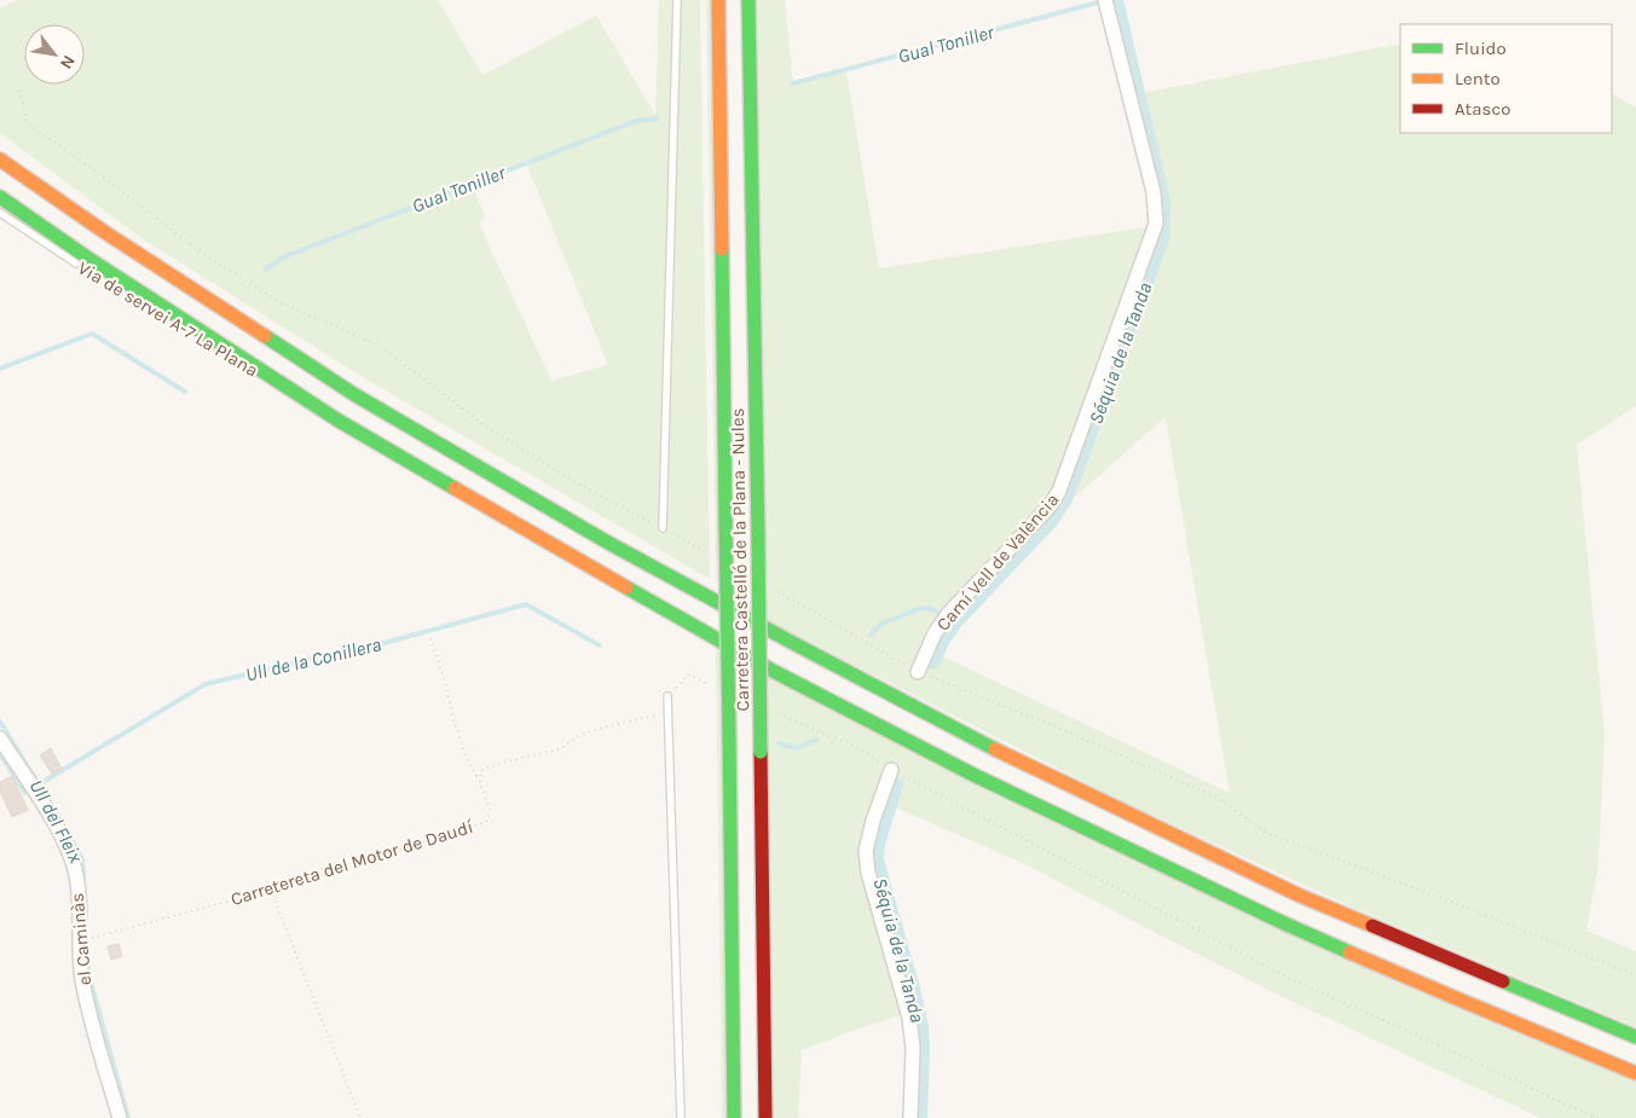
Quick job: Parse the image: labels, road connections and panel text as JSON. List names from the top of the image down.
{
  "streets": {
    "main road": ["Carretera Castelló de la Plana - Nules"],
    "street": ["Camí Vell de València", "el Caminàs"],
    "lane": ["Via de servei A-7 La Plana"],
    "path": ["Carretereta del Motor de Daudí"]
  },
  "crossings": [
    ["Carretereta del Motor de Daudí", "el Caminàs"]
  ],
  "water": [
    "Gual Toniller",
    "Séquia de la Tanda",
    "Ull de la Conillera",
    "Ull del Fleix"
  ],
  "legend": ["Fluido", "Lento", "Atasco"],
  "north": "bottom right"
}
